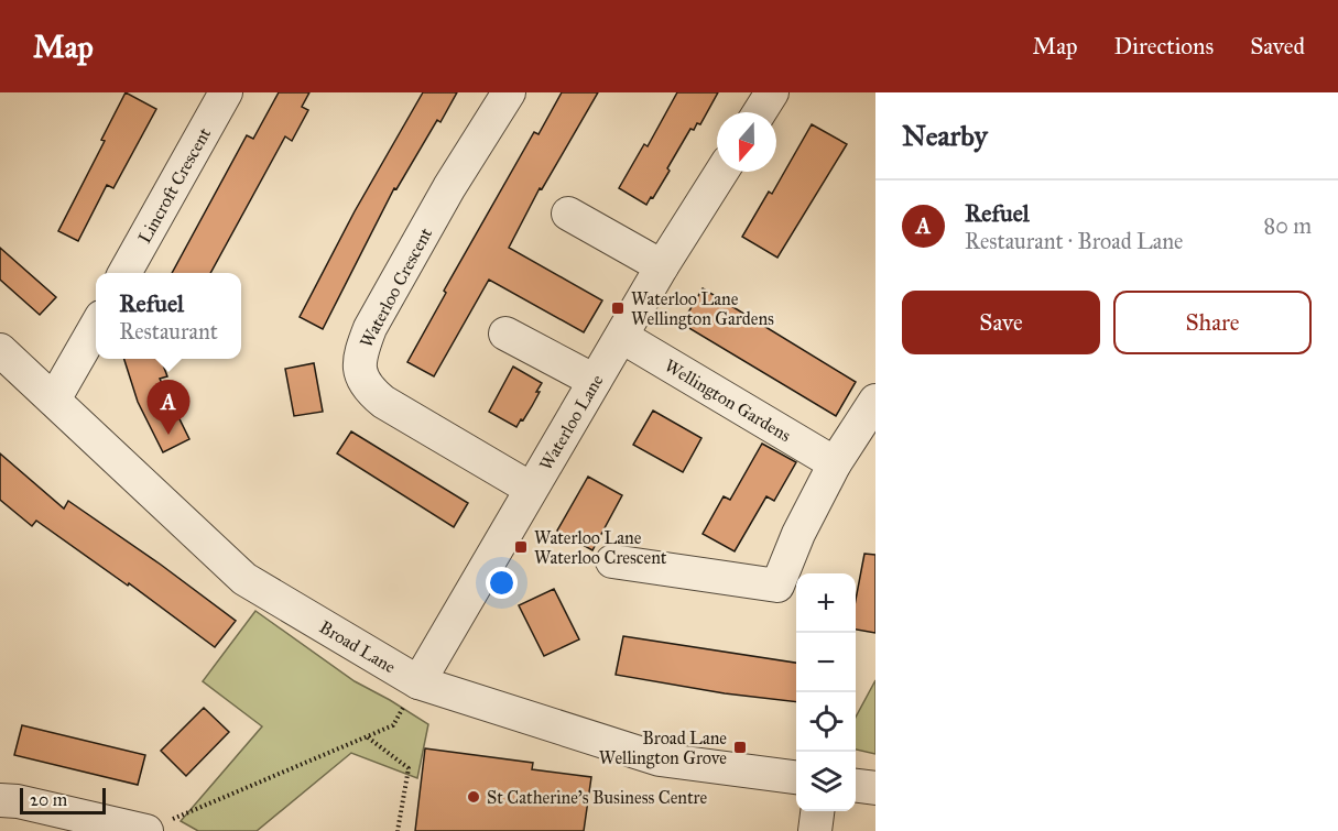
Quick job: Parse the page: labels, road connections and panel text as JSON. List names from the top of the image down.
{
  "streets": {
    "street": [
      "Lincroft Crescent",
      "Waterloo Crescent",
      "Wellington Gardens",
      "Waterloo Lane",
      "Broad Lane"
    ]
  },
  "crossings": [
    ["Waterloo Crescent", "Waterloo Lane"],
    ["Wellington Gardens", "Waterloo Lane"],
    ["Waterloo Lane", "Broad Lane"]
  ],
  "places": {
    "transit": ["Waterloo Lane Wellington Gardens", "Waterloo Lane Waterloo Crescent", "Broad Lane Wellington Grove"],
    "other": ["St Catherine's Business Centre"]
  },
  "scale_bar": "20 m",
  "north": "bottom",
  "page": {
    "header": "Map",
    "nav": ["Map", "Directions", "Saved"],
    "heading": "Nearby",
    "list": [
      {
        "mark": "A",
        "name": "Refuel",
        "note": "Restaurant · Broad Lane",
        "value": "80 m"
      }
    ],
    "buttons": ["Save", "Share"],
    "popup": ["Refuel", "Restaurant"],
    "pins": "A",
    "map_buttons": ["+", "−"],
    "scale": "20 m"
  }
}
